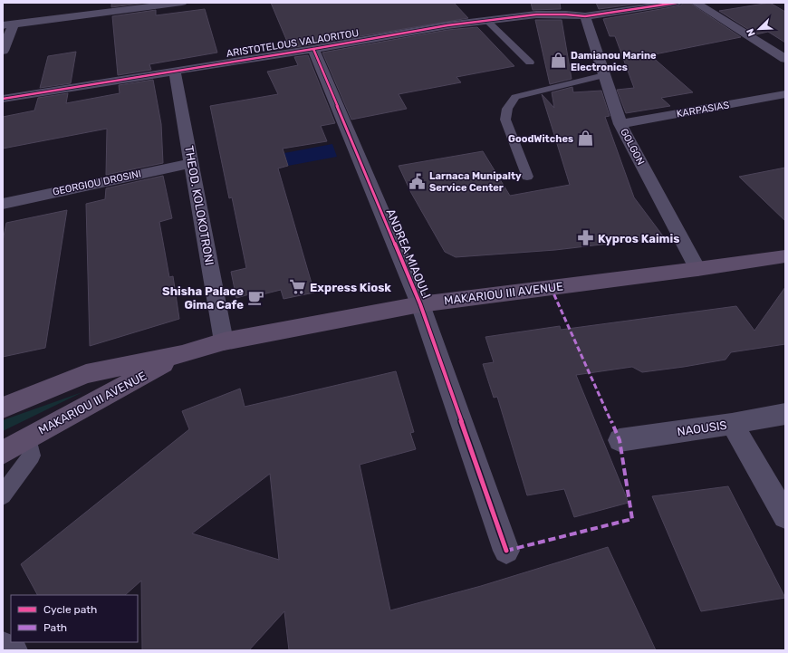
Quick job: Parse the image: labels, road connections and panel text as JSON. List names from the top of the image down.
{
  "streets": {
    "main road": ["MAKARIOU III AVENUE"],
    "street": [
      "ARISTOTELOUS VALAORITOU",
      "KARPASIAS",
      "GOLGON",
      "GEORGIOU DROSINI",
      "THEOD. KOLOKOTRONI",
      "ANDREA MIAOULI",
      "NAOUSIS"
    ]
  },
  "crossings": [
    ["ARISTOTELOUS VALAORITOU", "GOLGON"],
    ["ARISTOTELOUS VALAORITOU", "THEOD. KOLOKOTRONI"],
    ["ARISTOTELOUS VALAORITOU", "ANDREA MIAOULI"],
    ["KARPASIAS", "GOLGON"],
    ["GOLGON", "MAKARIOU III AVENUE"],
    ["GEORGIOU DROSINI", "THEOD. KOLOKOTRONI"],
    ["THEOD. KOLOKOTRONI", "MAKARIOU III AVENUE"],
    ["ANDREA MIAOULI", "MAKARIOU III AVENUE"]
  ],
  "places": {
    "shop": ["Damianou Marine Electronics", "GoodWitches"],
    "public building": ["Larnaca Munipalty Service Center"],
    "pharmacy": ["Kypros Kaimis"],
    "supermarket": ["Express Kiosk"],
    "cafe": ["Shisha Palace Gima Cafe"]
  },
  "legend": ["Cycle path", "Path"],
  "north": "bottom left"
}
